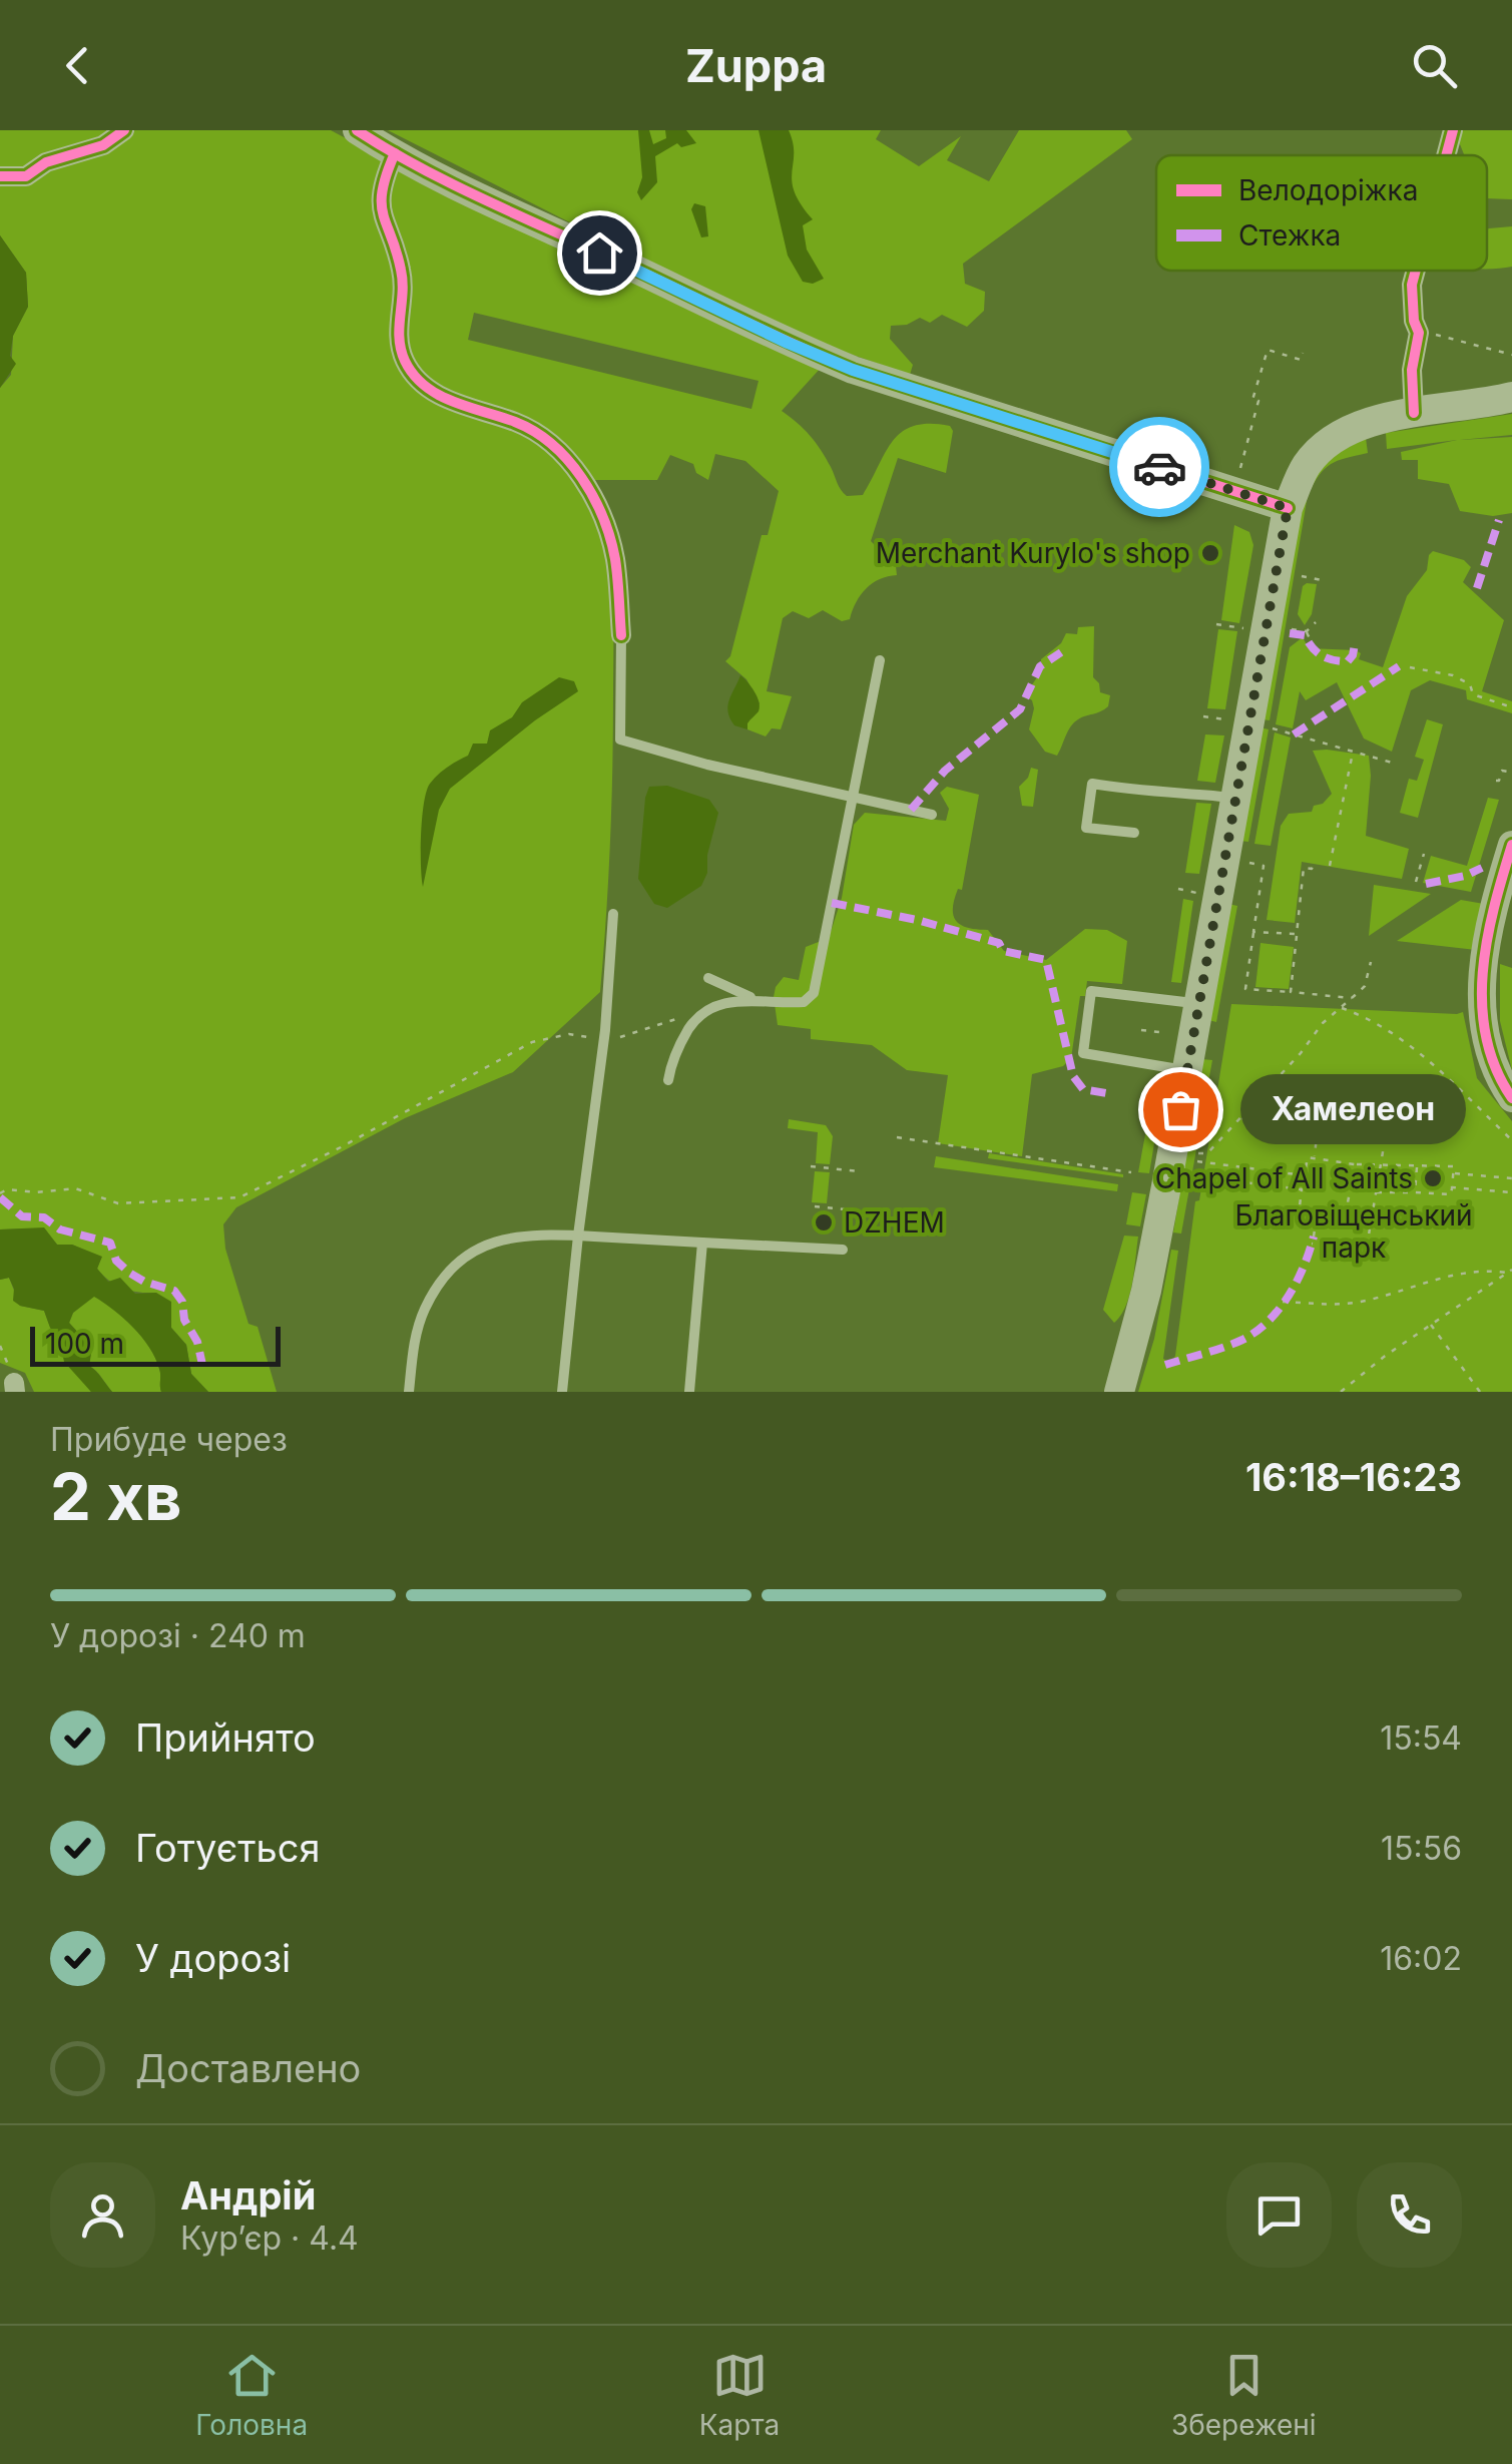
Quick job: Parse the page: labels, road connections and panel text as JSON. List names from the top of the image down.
{
  "parks": ["Благовіщенський парк"],
  "places": [
    "Merchant Kurylo's shop",
    "Хамелеон",
    "Chapel of All Saints",
    "DZHEM"
  ],
  "legend": ["Велодоріжка", "Стежка"],
  "scale_bar": "100 m",
  "page": {
    "header": "Zuppa",
    "bubble": "Хамелеон",
    "scale": "100 m",
    "heading": ["2 хв", "Прибуде через", "16:18–16:23"],
    "panel": ["Андрій", "Кур’єр · 4.4"],
    "bar": "У дорозі · 240 m",
    "list": [
      ["Прийнято", "15:54"],
      ["Готується", "15:56"],
      ["У дорозі", "16:02"],
      "Доставлено"
    ],
    "tabs": ["Головна", "Карта", "Збережені"]
  }
}
